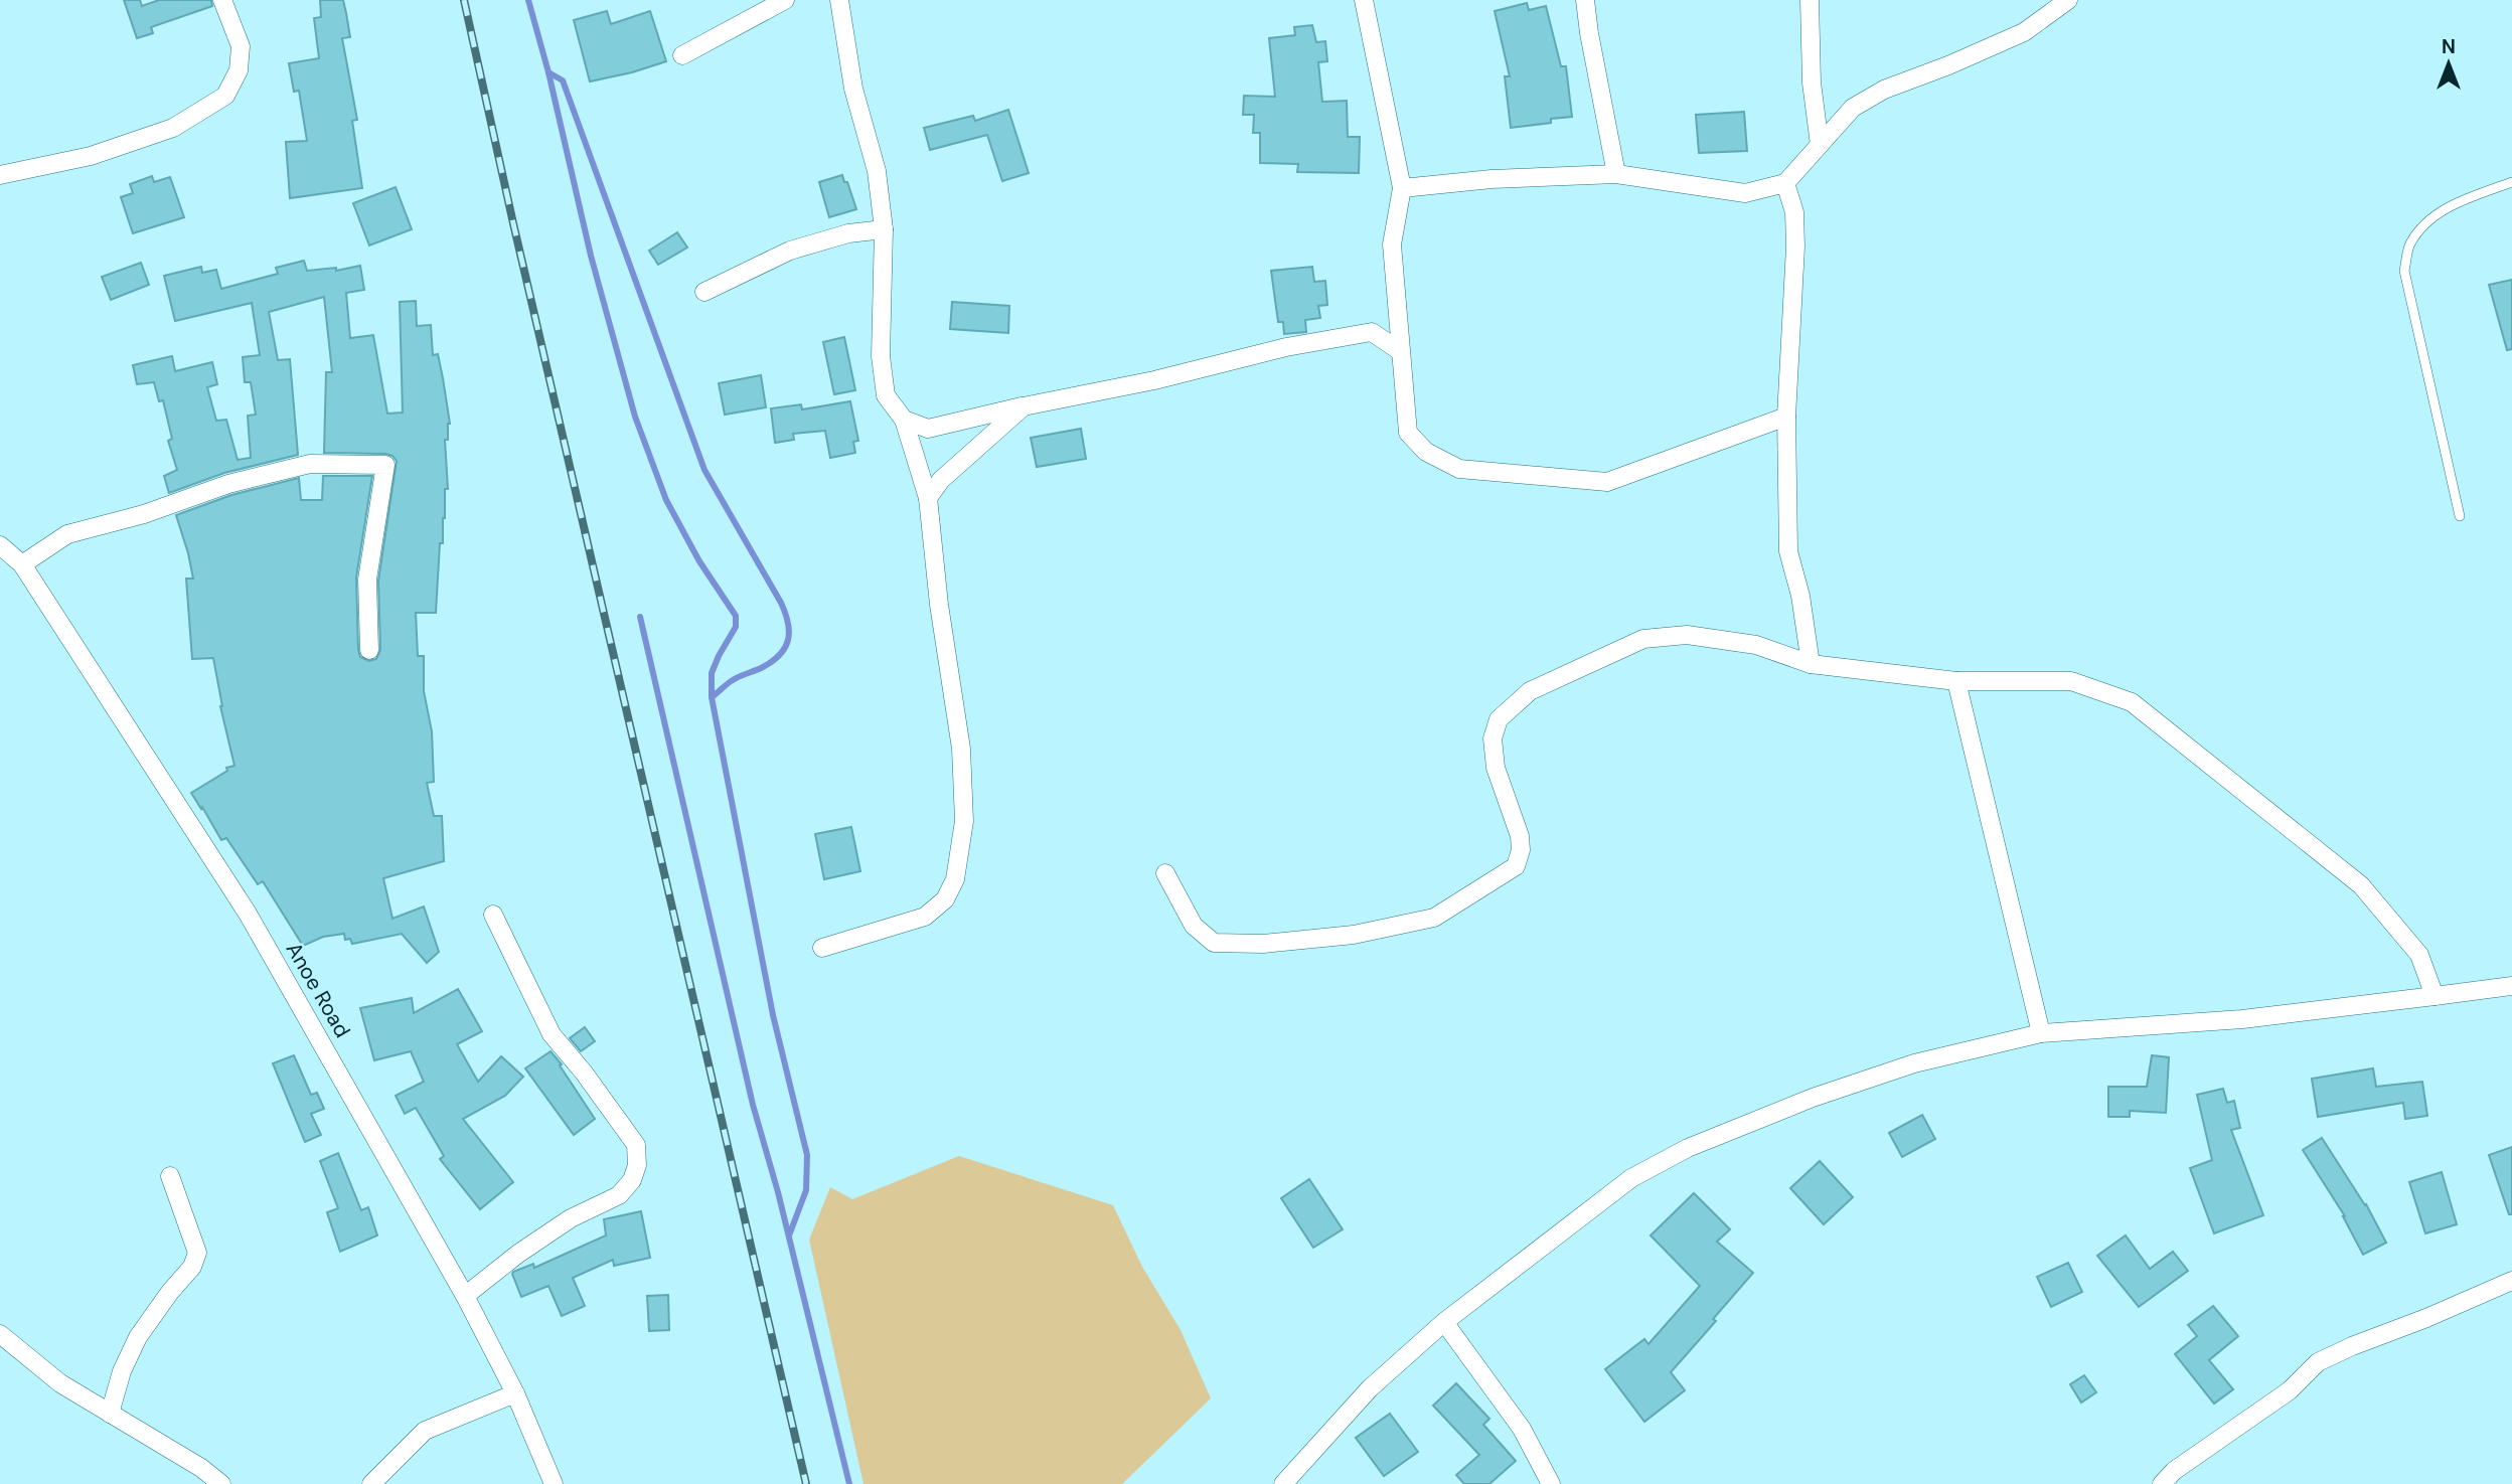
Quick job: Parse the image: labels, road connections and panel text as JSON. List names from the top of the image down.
{
  "streets": {
    "street": ["Anoe Road"]
  },
  "north": "top"
}
